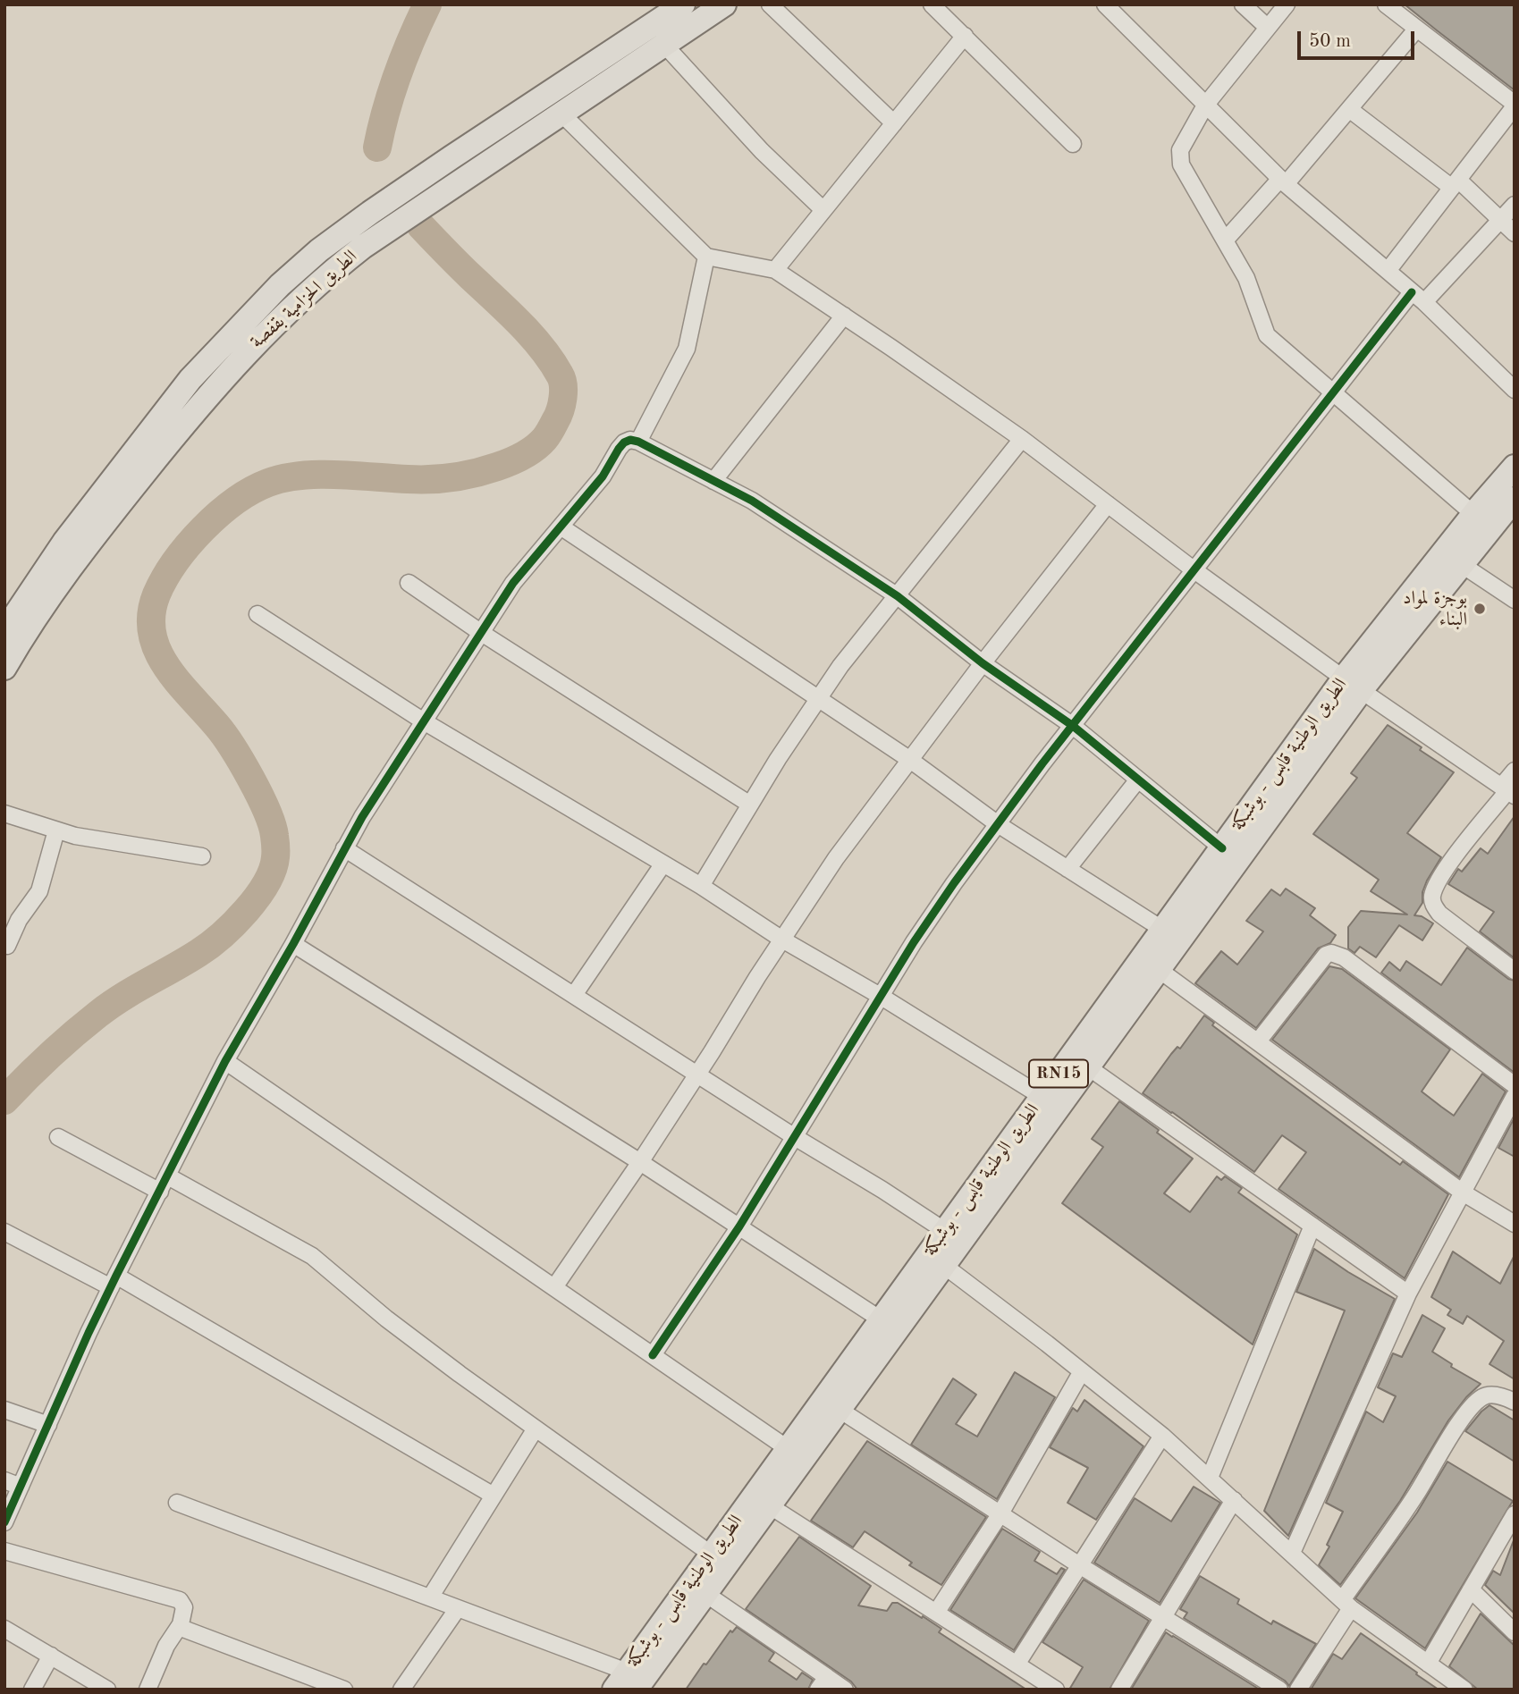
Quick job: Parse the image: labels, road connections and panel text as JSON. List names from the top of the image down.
{
  "streets": {
    "main road": ["الطريق الحزامية بقفصة", "الطريق الوطنية قابس - بوشبكة", "RN15"]
  },
  "places": ["بوجزة لمواد البناء"],
  "scale_bar": "50 m"
}
